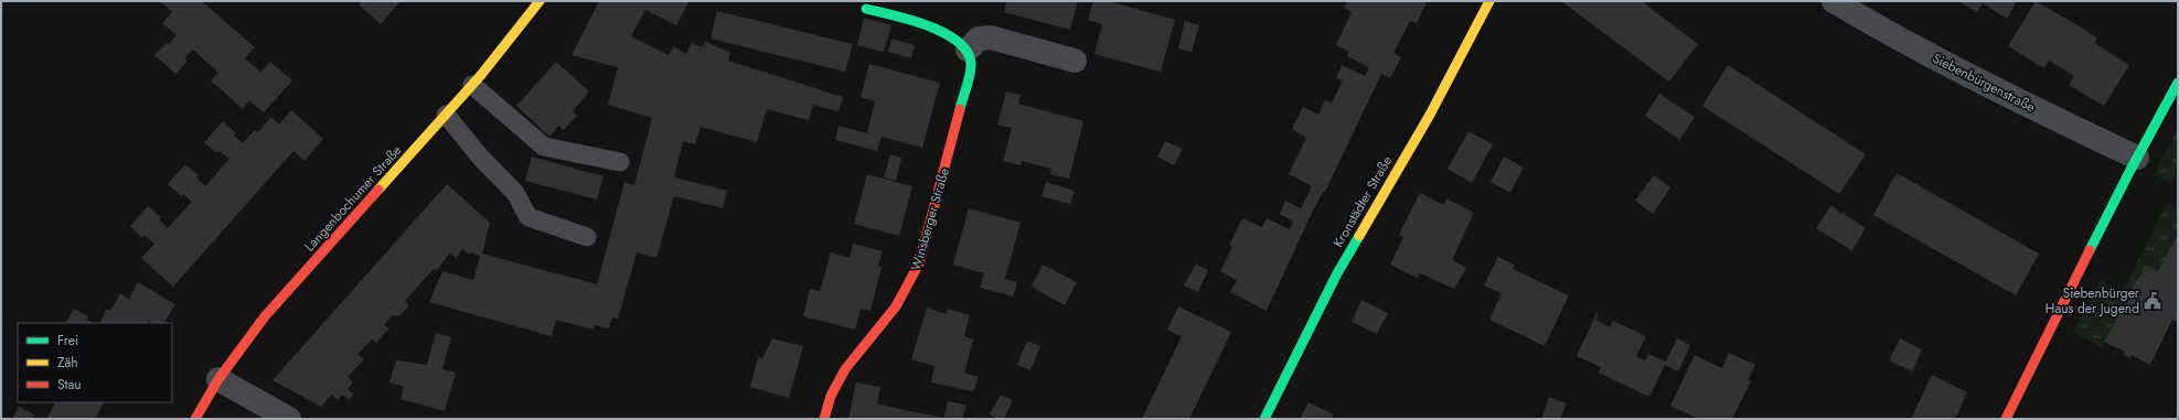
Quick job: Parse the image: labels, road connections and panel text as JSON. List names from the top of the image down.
{
  "streets": {
    "street": [
      "Siebenbürgenstraße",
      "Langenbochumer Straße",
      "Kronstädter Straße",
      "Winsberger Straße"
    ]
  },
  "places": {
    "public building": ["Siebenbürger Haus der Jugend"]
  },
  "legend": ["Frei", "Zäh", "Stau"]
}
